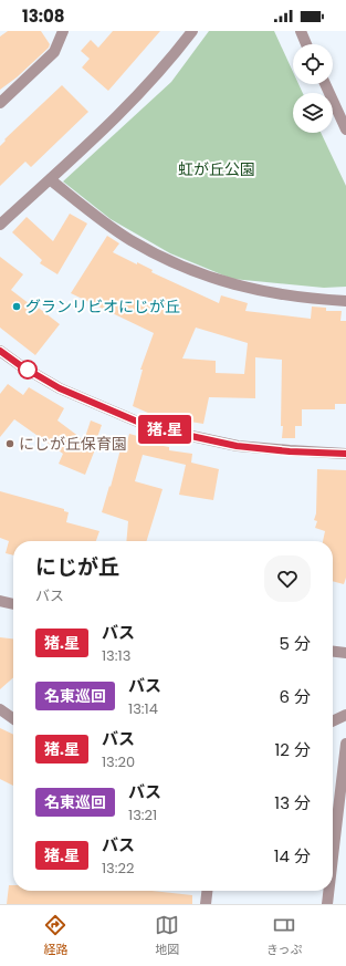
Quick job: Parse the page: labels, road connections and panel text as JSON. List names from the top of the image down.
{
  "parks": ["虹が丘公園"],
  "places": ["グランリビオにじが丘", "にじが丘保育園"],
  "lines": ["bus line 猪.星"],
  "page": {
    "status": "13:08",
    "on_map": "猪.星",
    "heading": ["にじが丘", "バス"],
    "list": [
      {
        "mark": "猪.星",
        "name": "バス",
        "note": "13:13",
        "value": "5 分"
      },
      {
        "mark": "名東巡回",
        "name": "バス",
        "note": "13:14",
        "value": "6 分"
      },
      {
        "mark": "猪.星",
        "name": "バス",
        "note": "13:20",
        "value": "12 分"
      },
      {
        "mark": "名東巡回",
        "name": "バス",
        "note": "13:21",
        "value": "13 分"
      },
      {
        "mark": "猪.星",
        "name": "バス",
        "note": "13:22",
        "value": "14 分"
      }
    ],
    "tabs": ["経路", "地図", "きっぷ"]
  }
}
